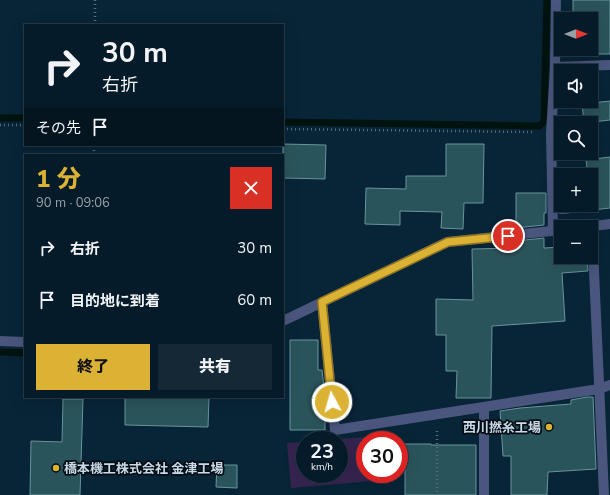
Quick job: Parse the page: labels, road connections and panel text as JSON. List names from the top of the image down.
{
  "places": ["西川撚糸工場", "橋本機工株式会社 金津工場"],
  "north": "right",
  "page": {
    "map_buttons": ["+", "−"],
    "turn": ["30 m", "右折"],
    "then": "その先",
    "heading": ["1 分", "90 m · 09:06"],
    "list": [
      {
        "name": "右折",
        "value": "30 m"
      },
      {
        "name": "目的地に到着",
        "value": "60 m"
      }
    ],
    "buttons": ["終了", "共有"],
    "speed": "23 km/h",
    "limit": "30"
  }
}
